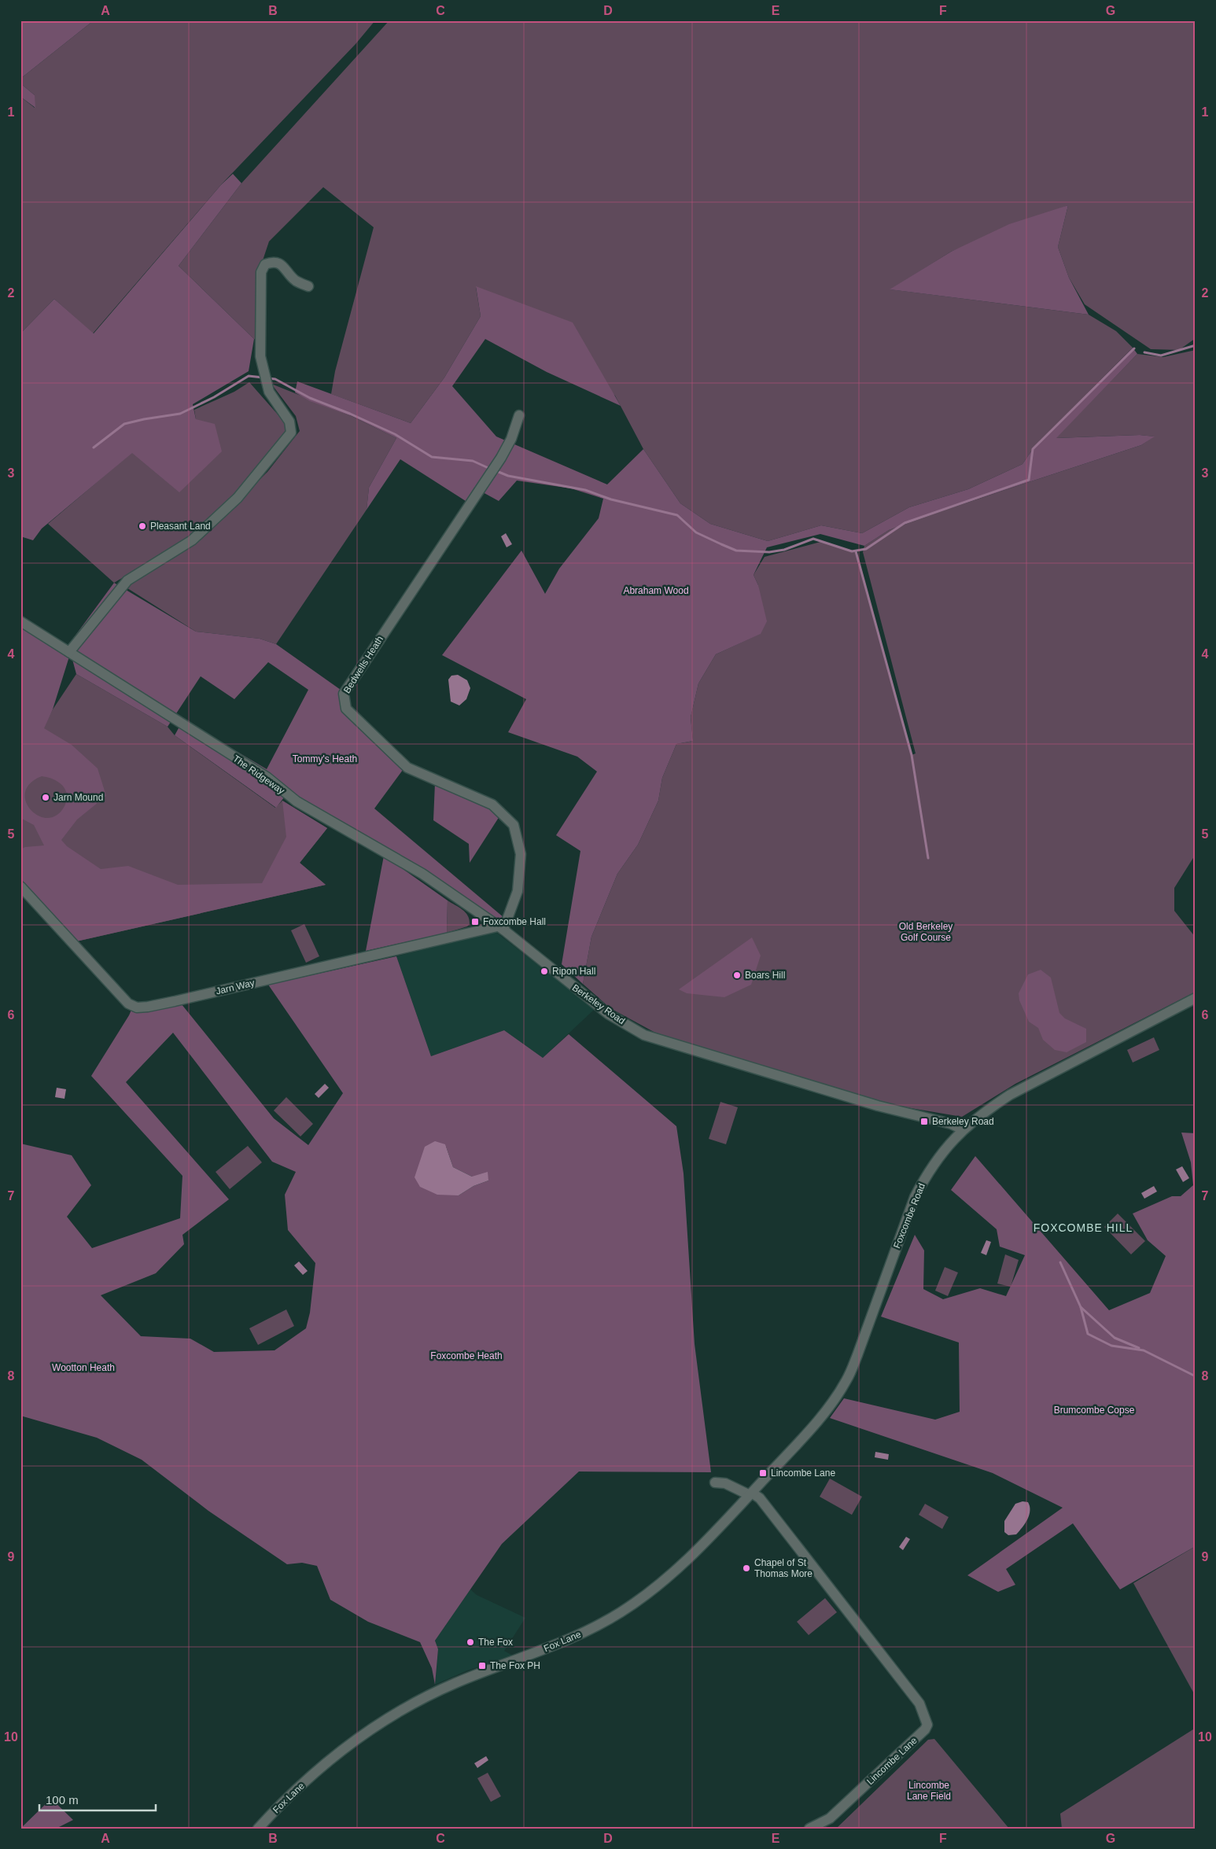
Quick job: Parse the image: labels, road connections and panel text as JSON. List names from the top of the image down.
{
  "streets": {
    "street": [
      "Bedwells Heath",
      "The Ridgeway",
      "Jarn Way",
      "Berkeley Road",
      "Foxcombe Road",
      "Fox Lane",
      "Lincombe Lane"
    ]
  },
  "crossings": [
    ["Bedwells Heath", "The Ridgeway"],
    ["Bedwells Heath", "Jarn Way"],
    ["Bedwells Heath", "Berkeley Road"],
    ["The Ridgeway", "Jarn Way"],
    ["The Ridgeway", "Berkeley Road"],
    ["Jarn Way", "Berkeley Road"],
    ["Berkeley Road", "Foxcombe Road"],
    ["Foxcombe Road", "Fox Lane"],
    ["Foxcombe Road", "Lincombe Lane"],
    ["Fox Lane", "Lincombe Lane"]
  ],
  "districts": ["FOXCOMBE HILL"],
  "parks": [
    "Abraham Wood",
    "Tommy's Heath",
    "Old Berkeley Golf Course",
    "Foxcombe Heath",
    "Wootton Heath",
    "Brumcombe Copse",
    "Lincombe Lane Field"
  ],
  "places": {
    "other": [
      "Pleasant Land",
      "Jarn Mound",
      "Ripon Hall",
      "Boars Hill",
      "Chapel of St Thomas More",
      "The Fox"
    ],
    "transit": [
      "Foxcombe Hall",
      "Berkeley Road",
      "Lincombe Lane",
      "The Fox PH"
    ]
  },
  "scale_bar": "100 m",
  "grid": {
    "columns": [
      "A",
      "B",
      "C",
      "D",
      "E",
      "F",
      "G"
    ],
    "rows": [
      "1",
      "2",
      "3",
      "4",
      "5",
      "6",
      "7",
      "8",
      "9",
      "10"
    ]
  }
}
